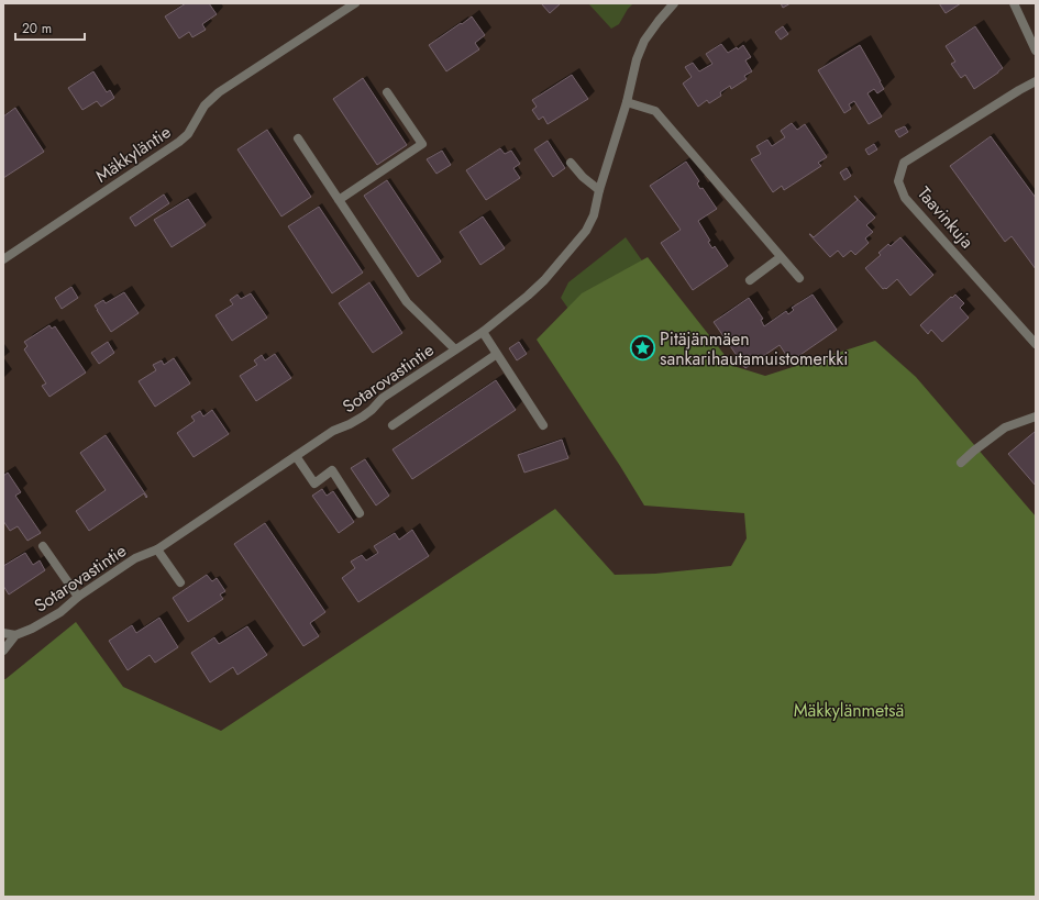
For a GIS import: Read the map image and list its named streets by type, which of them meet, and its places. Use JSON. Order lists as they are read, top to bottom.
{
  "streets": {
    "street": ["Mäkkyläntie", "Taavinkuja", "Sotarovastintie"]
  },
  "parks": ["Mäkkylänmetsä"],
  "places": {
    "place": ["Pitäjänmäen sankarihautamuistomerkki"]
  },
  "scale_bar": "20 m"
}
